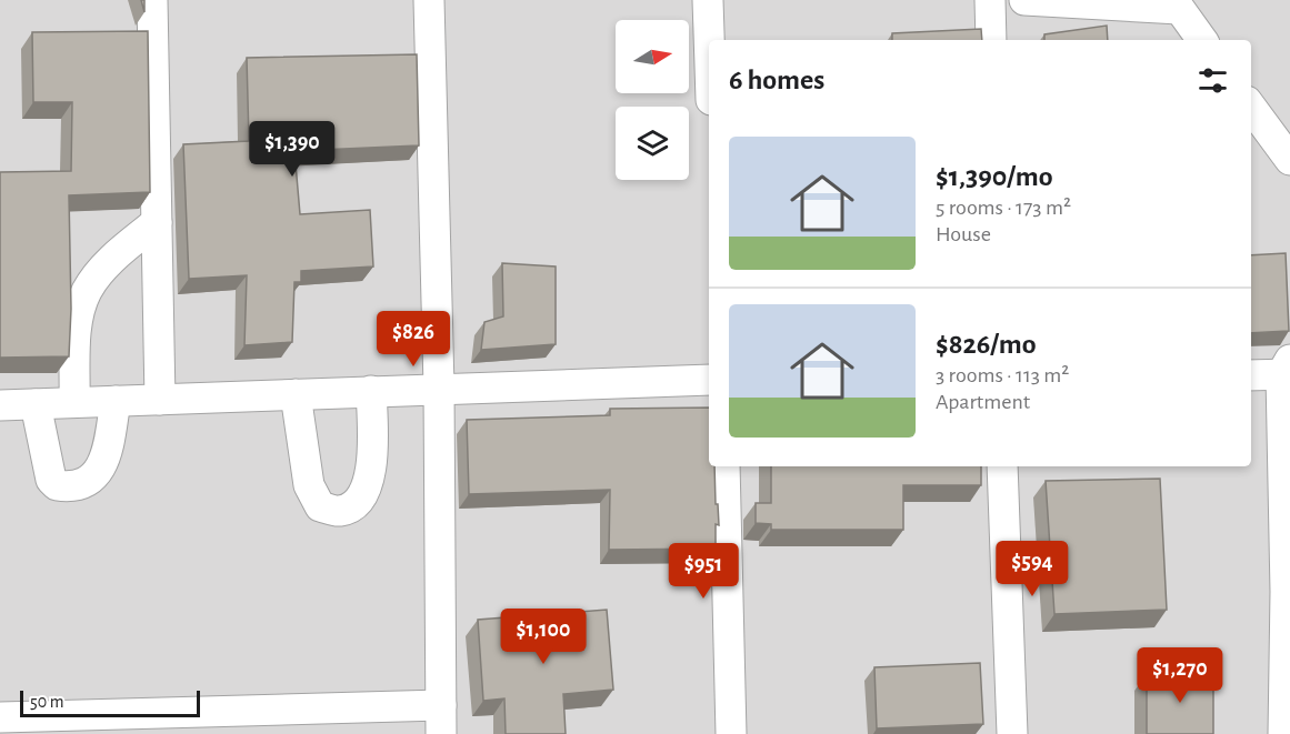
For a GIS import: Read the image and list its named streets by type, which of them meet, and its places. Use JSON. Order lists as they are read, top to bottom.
{
  "scale_bar": "50 m",
  "north": "right",
  "page": {
    "heading": "6 homes",
    "list": [
      {
        "name": "$1,390/mo",
        "note": "5 rooms · 173 m² · House"
      },
      {
        "name": "$826/mo",
        "note": "3 rooms · 113 m² · Apartment"
      }
    ],
    "price": [
      "$1,390",
      "$826",
      "$594",
      "$951",
      "$1,100",
      "$1,270"
    ],
    "scale": "50 m"
  }
}
